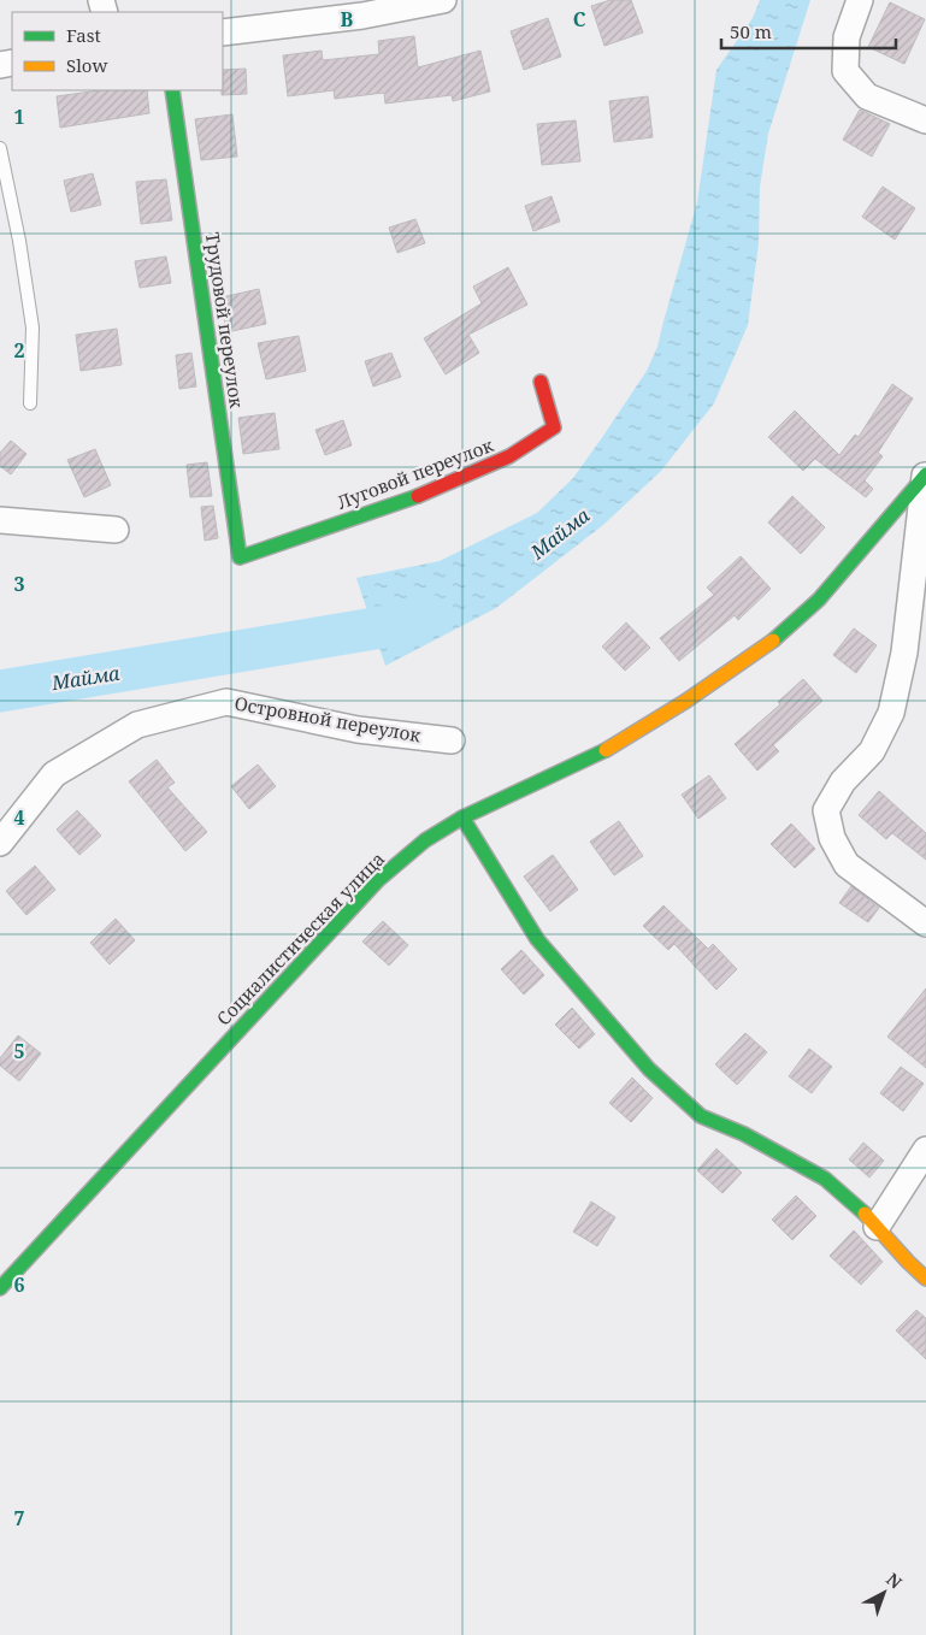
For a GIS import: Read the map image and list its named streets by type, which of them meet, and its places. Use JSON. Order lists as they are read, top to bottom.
{
  "streets": {
    "street": [
      "Трудовой переулок",
      "Луговой переулок",
      "Островной переулок",
      "Социалистическая улица"
    ]
  },
  "crossings": [
    ["Трудовой переулок", "Луговой переулок"]
  ],
  "water": ["Майма"],
  "legend": ["Fast", "Slow"],
  "scale_bar": "50 m",
  "north": "top right",
  "grid": {
    "columns": ["B", "C"],
    "rows": [
      "1",
      "2",
      "3",
      "4",
      "5",
      "6",
      "7"
    ]
  }
}
